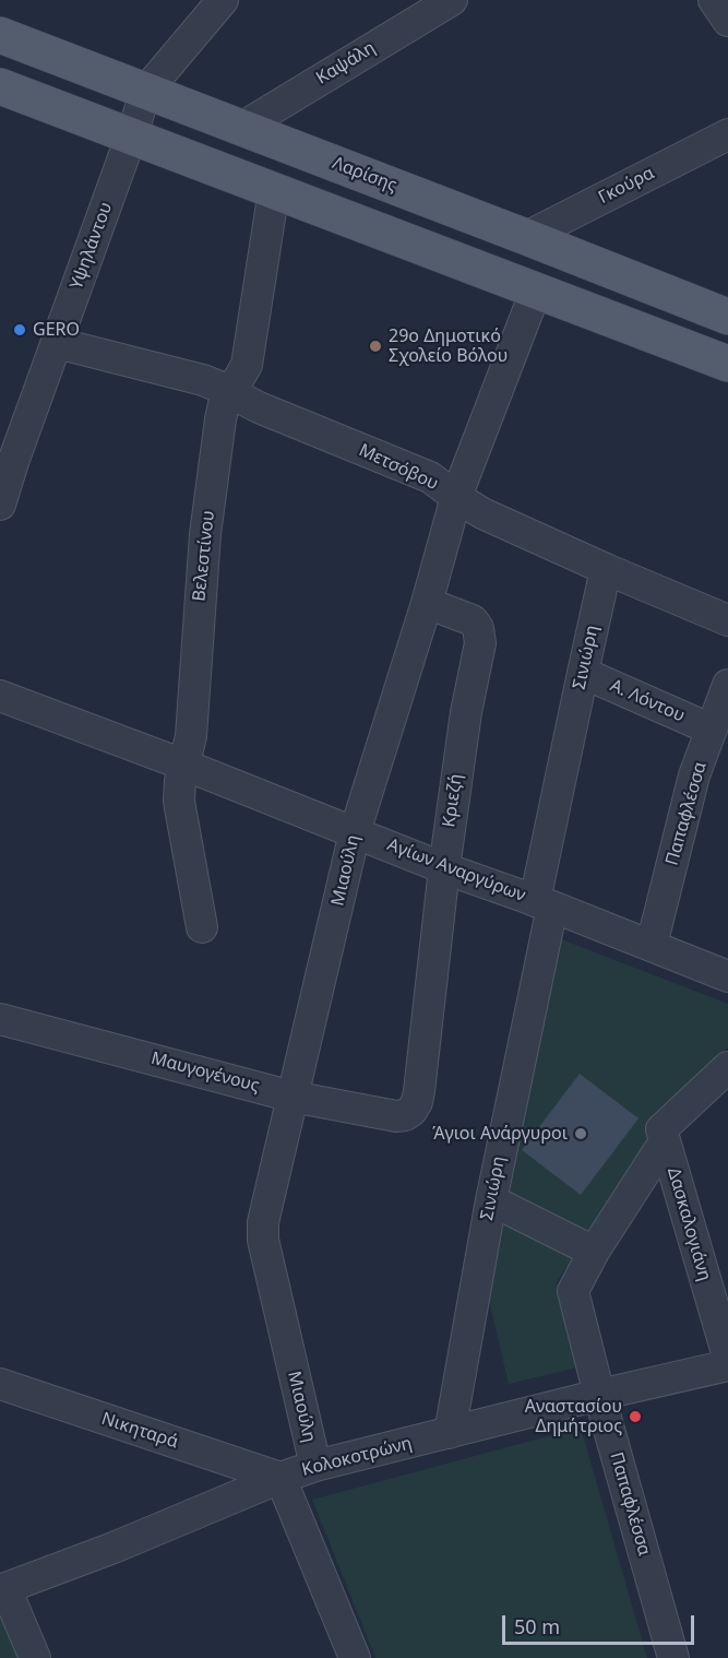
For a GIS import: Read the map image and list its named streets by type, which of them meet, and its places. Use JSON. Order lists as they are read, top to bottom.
{
  "streets": {
    "main road": ["Λαρίσης"],
    "street": [
      "Καψάλη",
      "Γκούρα",
      "Υψηλάντου",
      "Μετσόβου",
      "Βελεστίνου",
      "Σινιώρη",
      "Α. Λόντου",
      "Κριεζή",
      "Παπαφλέσσα",
      "Μιαούλη",
      "Αγίων Αναργύρων",
      "Μαυγογένους",
      "Δασκαλογιάνη",
      "Νικηταρά",
      "Κολοκοτρώνη"
    ]
  },
  "crossings": [
    ["Καψάλη", "Λαρίσης"],
    ["Λαρίσης", "Γκούρα"],
    ["Λαρίσης", "Υψηλάντου"],
    ["Υψηλάντου", "Μετσόβου"],
    ["Μετσόβου", "Βελεστίνου"],
    ["Μετσόβου", "Σινιώρη"],
    ["Μετσόβου", "Μιαούλη"],
    ["Βελεστίνου", "Αγίων Αναργύρων"],
    ["Σινιώρη", "Α. Λόντου"],
    ["Σινιώρη", "Αγίων Αναργύρων"],
    ["Σινιώρη", "Κολοκοτρώνη"],
    ["Α. Λόντου", "Παπαφλέσσα"],
    ["Κριεζή", "Μιαούλη"],
    ["Κριεζή", "Αγίων Αναργύρων"],
    ["Κριεζή", "Μαυγογένους"],
    ["Παπαφλέσσα", "Αγίων Αναργύρων"],
    ["Παπαφλέσσα", "Δασκαλογιάνη"],
    ["Παπαφλέσσα", "Κολοκοτρώνη"],
    ["Μιαούλη", "Αγίων Αναργύρων"],
    ["Μιαούλη", "Μαυγογένους"],
    ["Μιαούλη", "Κολοκοτρώνη"],
    ["Νικηταρά", "Κολοκοτρώνη"]
  ],
  "places": [
    "GERO",
    "29ο Δημοτικό Σχολείο Βόλου",
    "Άγιοι Ανάργυροι",
    "Αναστασίου Δημήτριος"
  ],
  "scale_bar": "50 m"
}
